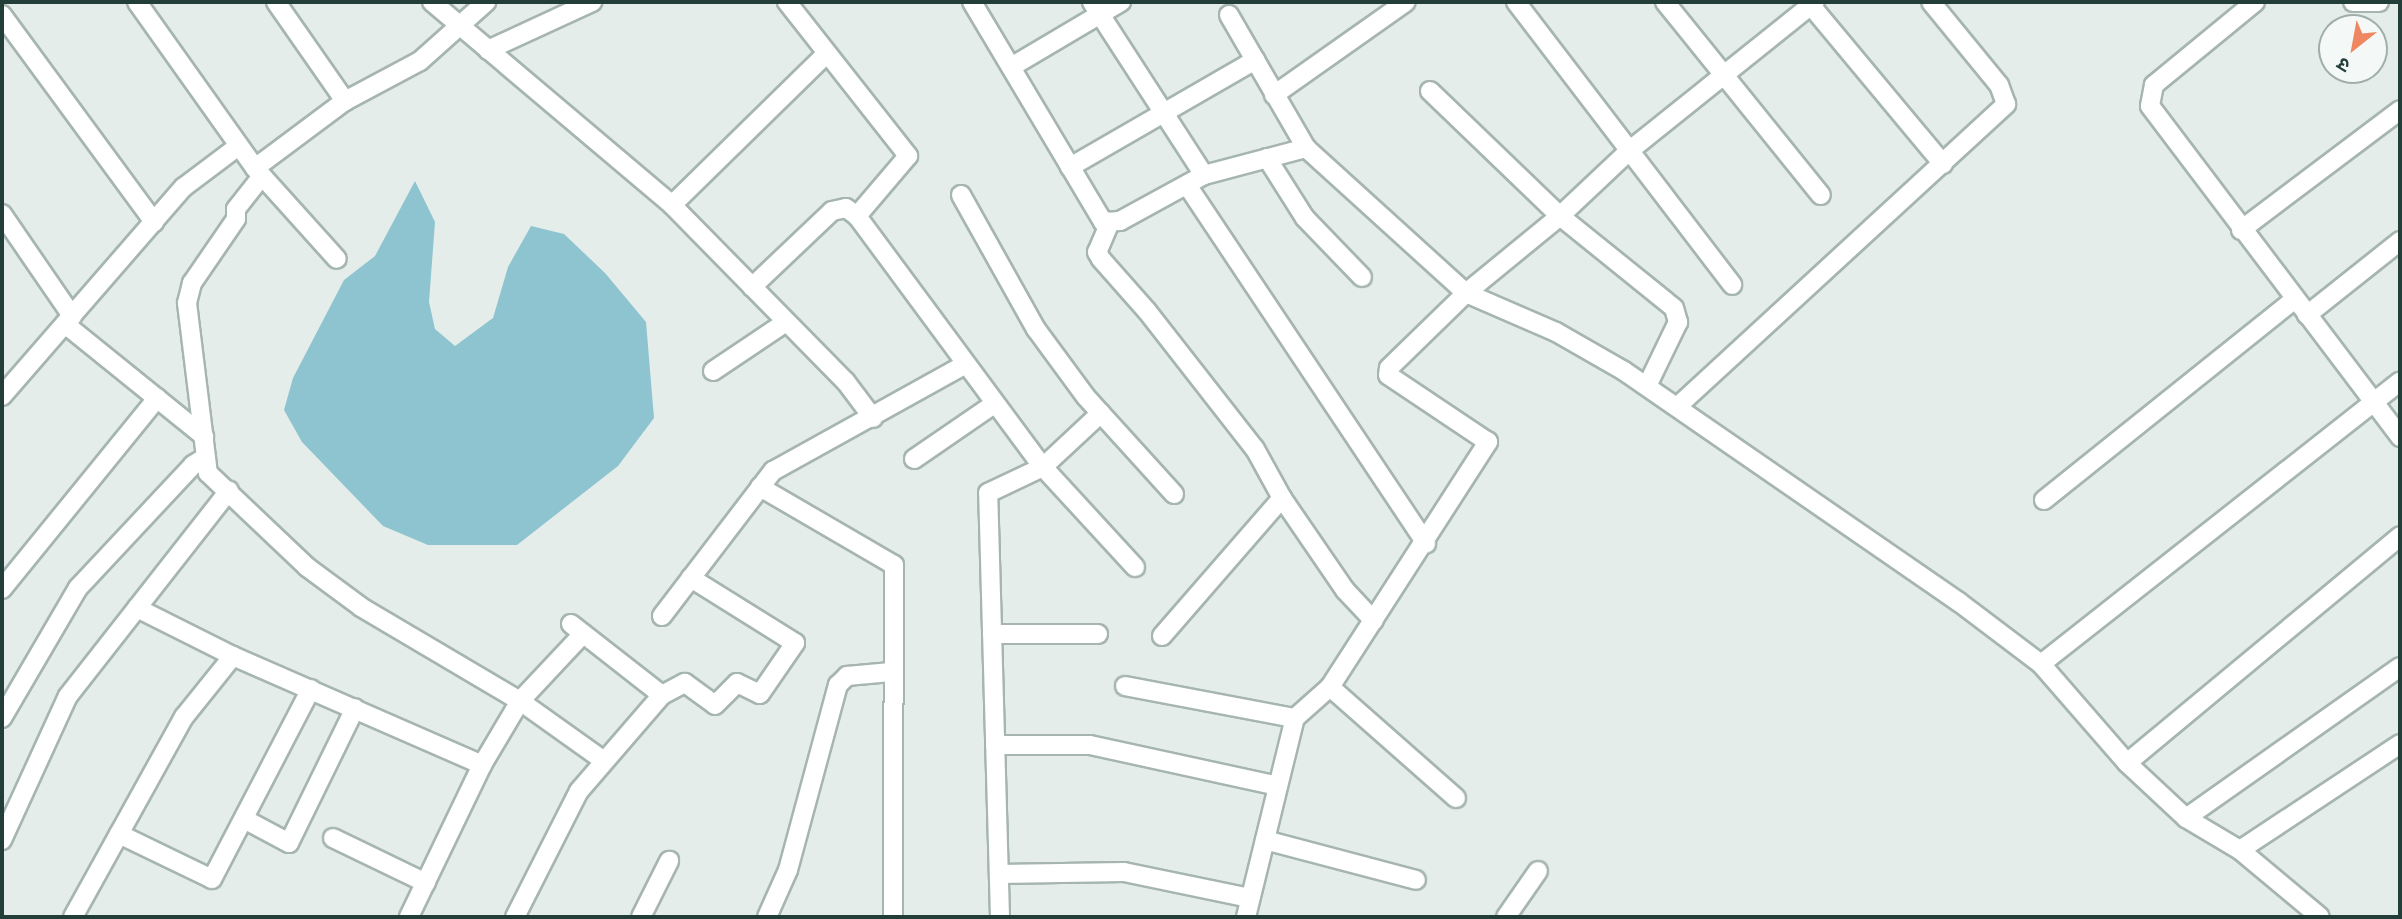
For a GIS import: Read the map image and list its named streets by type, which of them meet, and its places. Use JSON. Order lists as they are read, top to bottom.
{
  "north": "bottom left"
}
